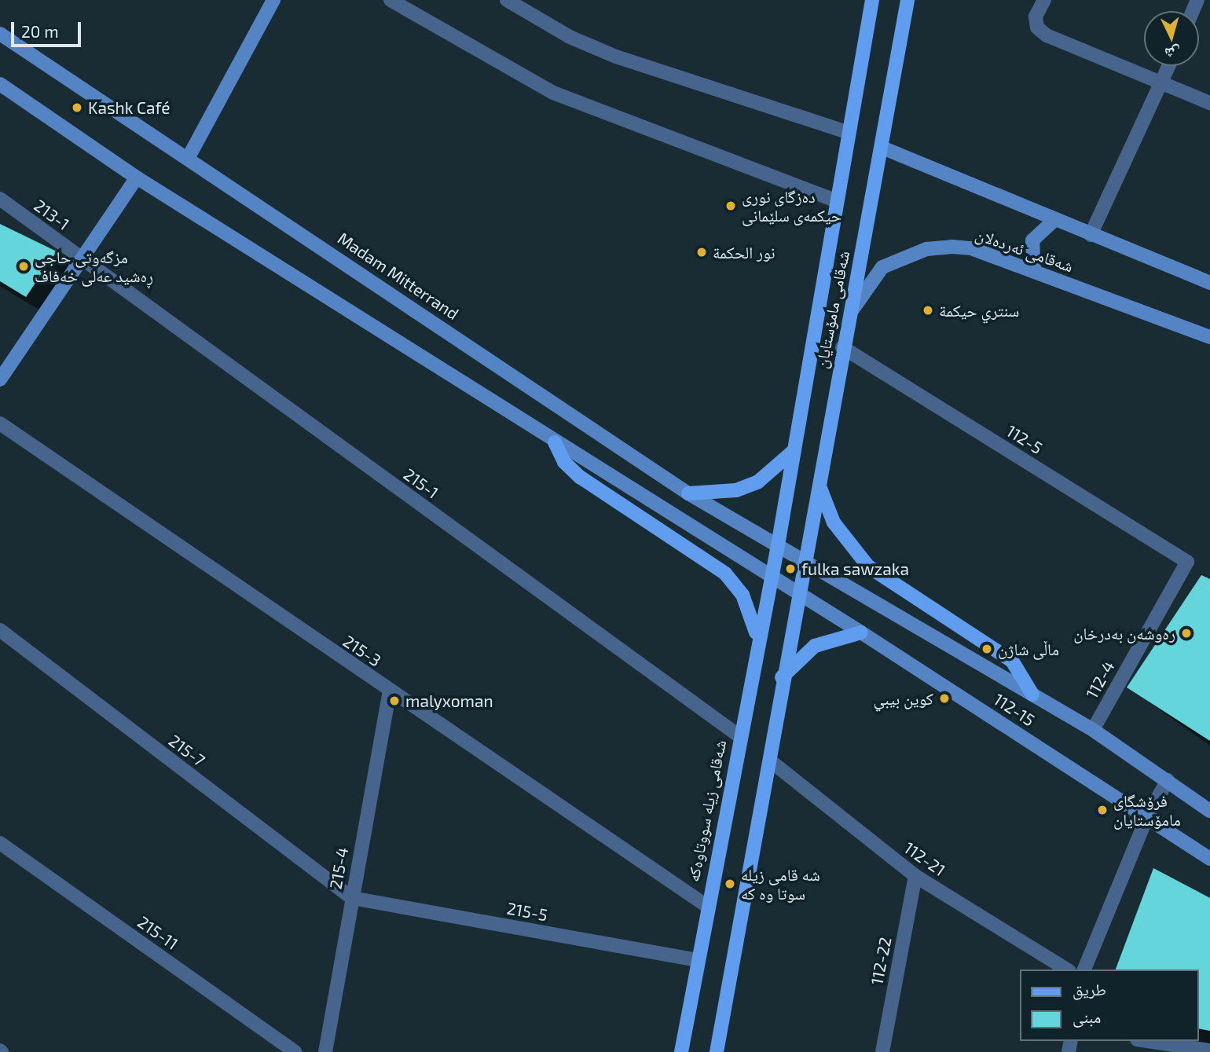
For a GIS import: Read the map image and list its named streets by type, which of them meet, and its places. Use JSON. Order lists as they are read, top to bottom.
{
  "streets": {
    "main road": [
      "شەقامی ئەردەلان",
      "Madam Mitterrand",
      "شەقامی مامۆستایان",
      "112-15",
      "شەقامی زیلە سووتاوەکە"
    ],
    "street": [
      "213-1",
      "112-5",
      "215-1",
      "215-3",
      "112-4",
      "215-7",
      "112-21",
      "215-4",
      "215-5",
      "215-11",
      "112-22"
    ]
  },
  "crossings": [
    ["213-1", "215-1"],
    ["شەقامی ئەردەلان", "شەقامی مامۆستایان"],
    ["Madam Mitterrand", "شەقامی مامۆستایان"],
    ["Madam Mitterrand", "112-4"],
    ["شەقامی مامۆستایان", "112-5"],
    ["شەقامی مامۆستایان", "112-15"],
    ["شەقامی مامۆستایان", "شەقامی زیلە سووتاوەکە"],
    ["112-5", "112-4"],
    ["215-1", "شەقامی زیلە سووتاوەکە"],
    ["215-3", "شەقامی زیلە سووتاوەکە"],
    ["215-3", "215-4"],
    ["112-15", "شەقامی زیلە سووتاوەکە"],
    ["215-7", "215-4"],
    ["215-7", "215-5"],
    ["شەقامی زیلە سووتاوەکە", "215-5"],
    ["112-21", "112-22"],
    ["215-4", "215-5"]
  ],
  "places": [
    "Kashk Café",
    "دەزگای نوری حیکمەی سلێمانی",
    "نور الحكمة",
    "مزگەوتی حاجی ڕەشید عەلی خەفاف",
    "سنتري حيكمة",
    "fulka sawzaka",
    "رەوشەن بەدرخان",
    "ماڵی شاژن",
    "كوين بيبي",
    "malyxoman",
    "فرۆشگای مامۆستایان",
    "شه قامى زيله سوتا وه كه"
  ],
  "legend": ["طريق", "مبنى"],
  "scale_bar": "20 m",
  "north": "bottom"
}
